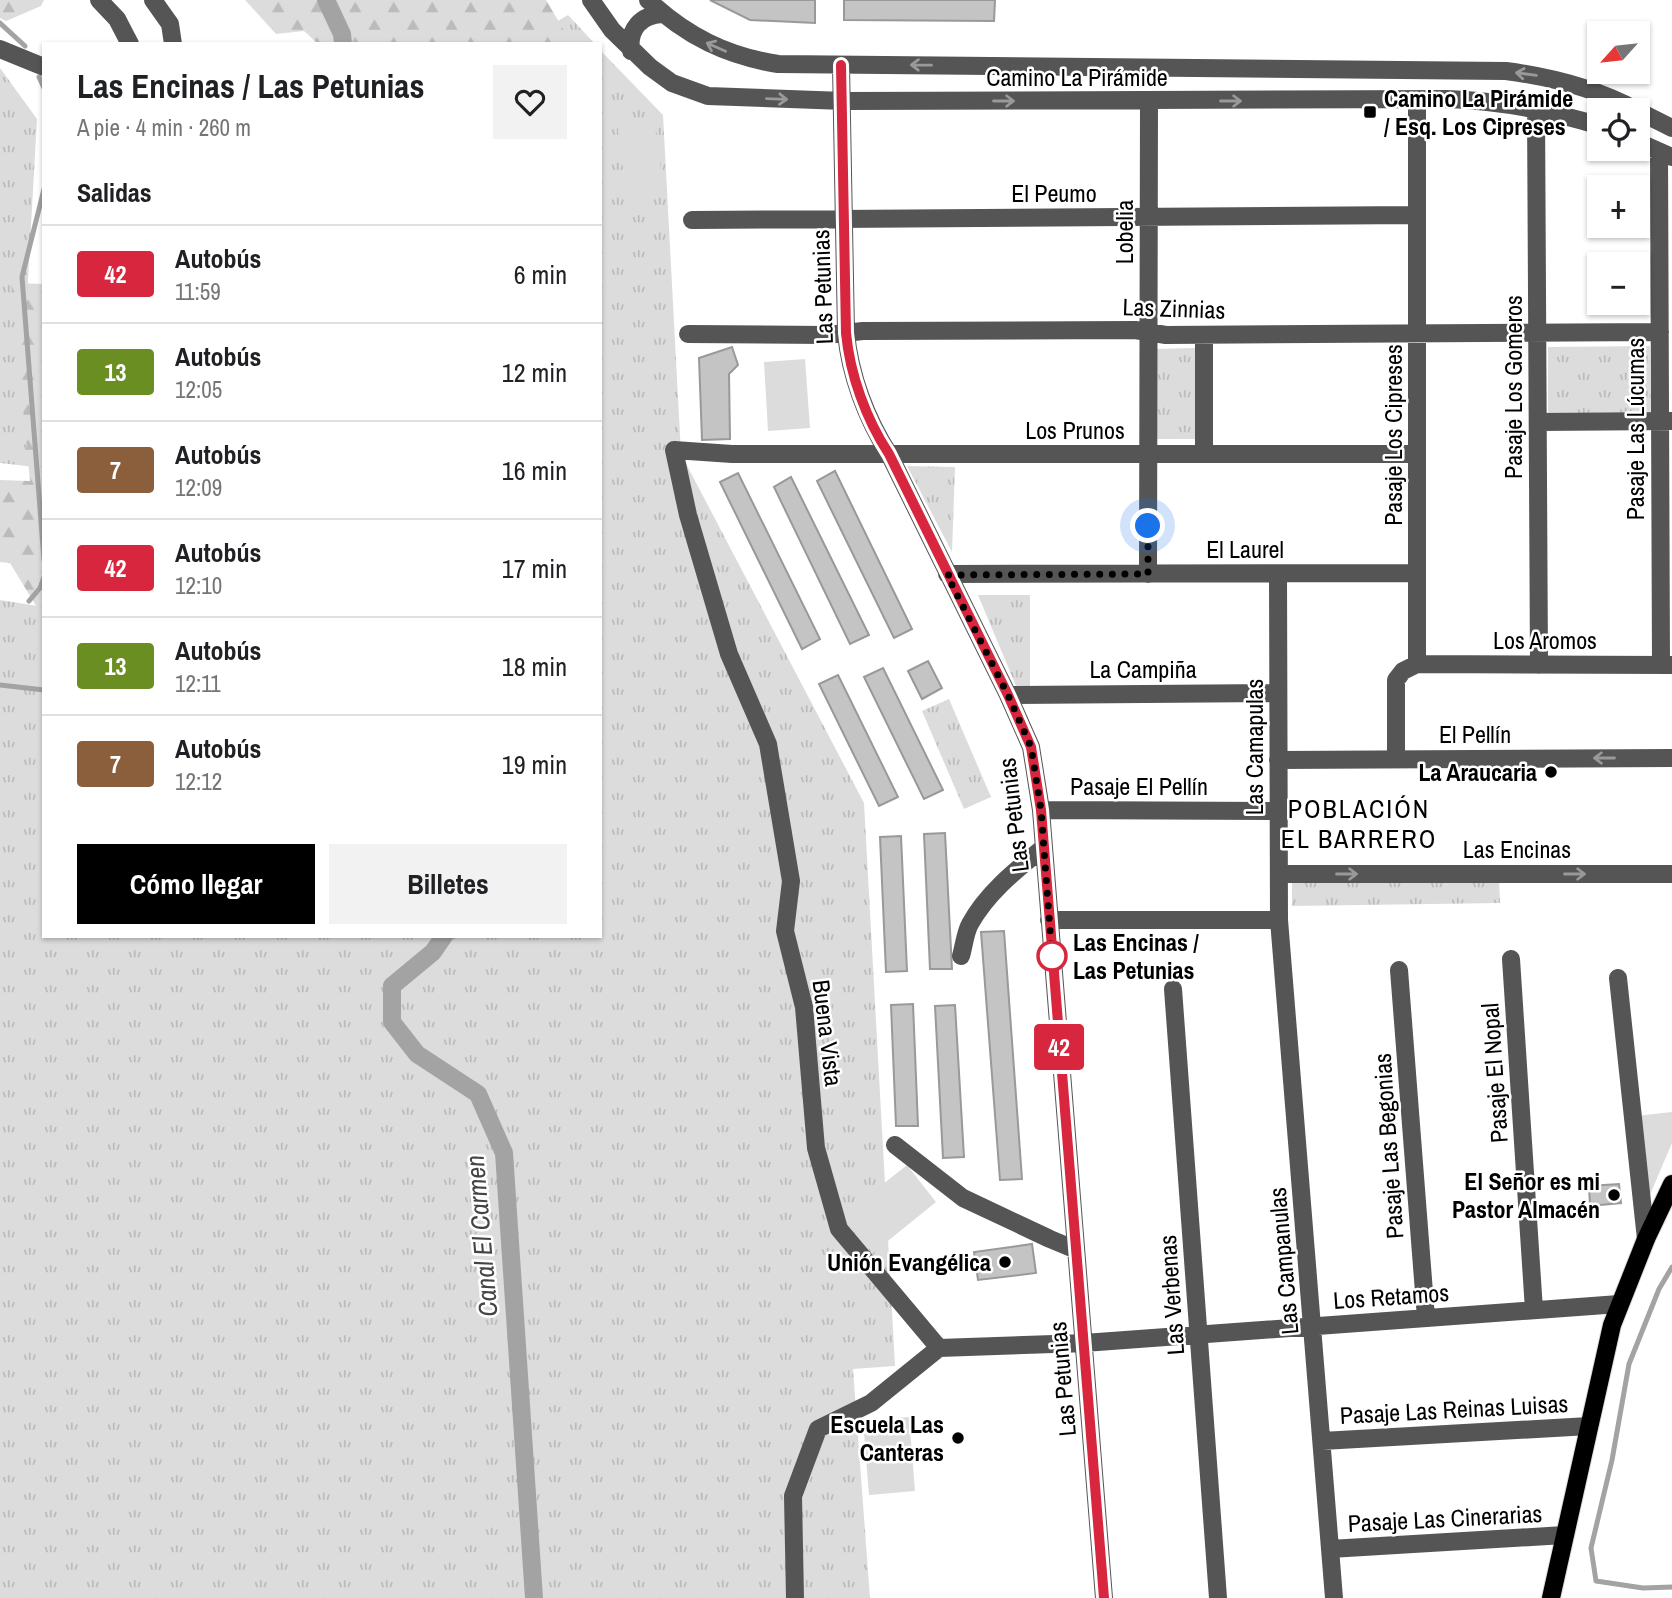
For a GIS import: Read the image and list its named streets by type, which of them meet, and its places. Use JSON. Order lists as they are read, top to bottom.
{
  "streets": {
    "street": [
      "Camino La Pirámide",
      "El Peumo",
      "Lobelia",
      "Las Petunias",
      "Las Zinnias",
      "Pasaje Los Gomeros",
      "Pasaje Las Lúcumas",
      "Los Prunos",
      "Pasaje Los Cipreses",
      "El Laurel",
      "Los Aromos",
      "La Campiña",
      "El Pellín",
      "Las Camapulas",
      "Pasaje El Pellín",
      "Las Encinas",
      "Buena Vista",
      "Pasaje El Nopal",
      "Pasaje Las Begonias",
      "Las Campanulas",
      "Las Verbenas",
      "Los Retamos",
      "Pasaje Las Reinas Luisas",
      "Pasaje Las Cinerarias"
    ]
  },
  "crossings": [
    ["Camino La Pirámide", "Lobelia"],
    ["Camino La Pirámide", "Las Petunias"],
    ["Camino La Pirámide", "Pasaje Los Gomeros"],
    ["Camino La Pirámide", "Pasaje Los Cipreses"],
    ["El Peumo", "Lobelia"],
    ["El Peumo", "Las Petunias"],
    ["El Peumo", "Pasaje Los Cipreses"],
    ["Lobelia", "Las Zinnias"],
    ["Lobelia", "Los Prunos"],
    ["Lobelia", "El Laurel"],
    ["Las Petunias", "Las Zinnias"],
    ["Las Petunias", "Los Prunos"],
    ["Las Petunias", "El Laurel"],
    ["Las Petunias", "La Campiña"],
    ["Las Petunias", "Pasaje El Pellín"],
    ["Las Petunias", "Los Retamos"],
    ["Las Zinnias", "Pasaje Los Gomeros"],
    ["Las Zinnias", "Pasaje Las Lúcumas"],
    ["Las Zinnias", "Pasaje Los Cipreses"],
    ["Pasaje Los Gomeros", "Los Aromos"],
    ["Pasaje Las Lúcumas", "Los Aromos"],
    ["Los Prunos", "Pasaje Los Cipreses"],
    ["Los Prunos", "Buena Vista"],
    ["Pasaje Los Cipreses", "El Laurel"],
    ["Pasaje Los Cipreses", "Los Aromos"],
    ["El Laurel", "Las Camapulas"],
    ["La Campiña", "Las Camapulas"],
    ["El Pellín", "Las Camapulas"],
    ["Las Camapulas", "Pasaje El Pellín"],
    ["Las Camapulas", "Las Encinas"],
    ["Las Camapulas", "Las Campanulas"],
    ["Pasaje El Nopal", "Los Retamos"],
    ["Pasaje Las Begonias", "Los Retamos"],
    ["Las Campanulas", "Los Retamos"],
    ["Las Campanulas", "Pasaje Las Reinas Luisas"],
    ["Las Campanulas", "Pasaje Las Cinerarias"],
    ["Las Verbenas", "Los Retamos"]
  ],
  "one_way": ["El Pellín", "Las Encinas"],
  "districts": ["POBLACIÓN EL BARRERO"],
  "water": ["Canal El Carmen"],
  "places": {
    "transit": ["Camino La Pirámide / Esq. Los Cipreses"],
    "other": [
      "La Araucaria",
      "Las Encinas / Las Petunias",
      "El Señor es mi Pastor Almacén",
      "Unión Evangélica",
      "Escuela Las Canteras"
    ]
  },
  "lines": ["bus line 42"],
  "north": "bottom left",
  "page": {
    "on_map": "42",
    "map_buttons": ["+", "−"],
    "heading": [
      ["Las Encinas / Las Petunias", "A pie · 4 min · 260 m"],
      "Salidas"
    ],
    "list": [
      {
        "mark": "42",
        "name": "Autobús",
        "note": "11:59",
        "value": "6 min"
      },
      {
        "mark": "13",
        "name": "Autobús",
        "note": "12:05",
        "value": "12 min"
      },
      {
        "mark": "7",
        "name": "Autobús",
        "note": "12:09",
        "value": "16 min"
      },
      {
        "mark": "42",
        "name": "Autobús",
        "note": "12:10",
        "value": "17 min"
      },
      {
        "mark": "13",
        "name": "Autobús",
        "note": "12:11",
        "value": "18 min"
      },
      {
        "mark": "7",
        "name": "Autobús",
        "note": "12:12",
        "value": "19 min"
      }
    ],
    "buttons": ["Cómo llegar", "Billetes"]
  }
}
